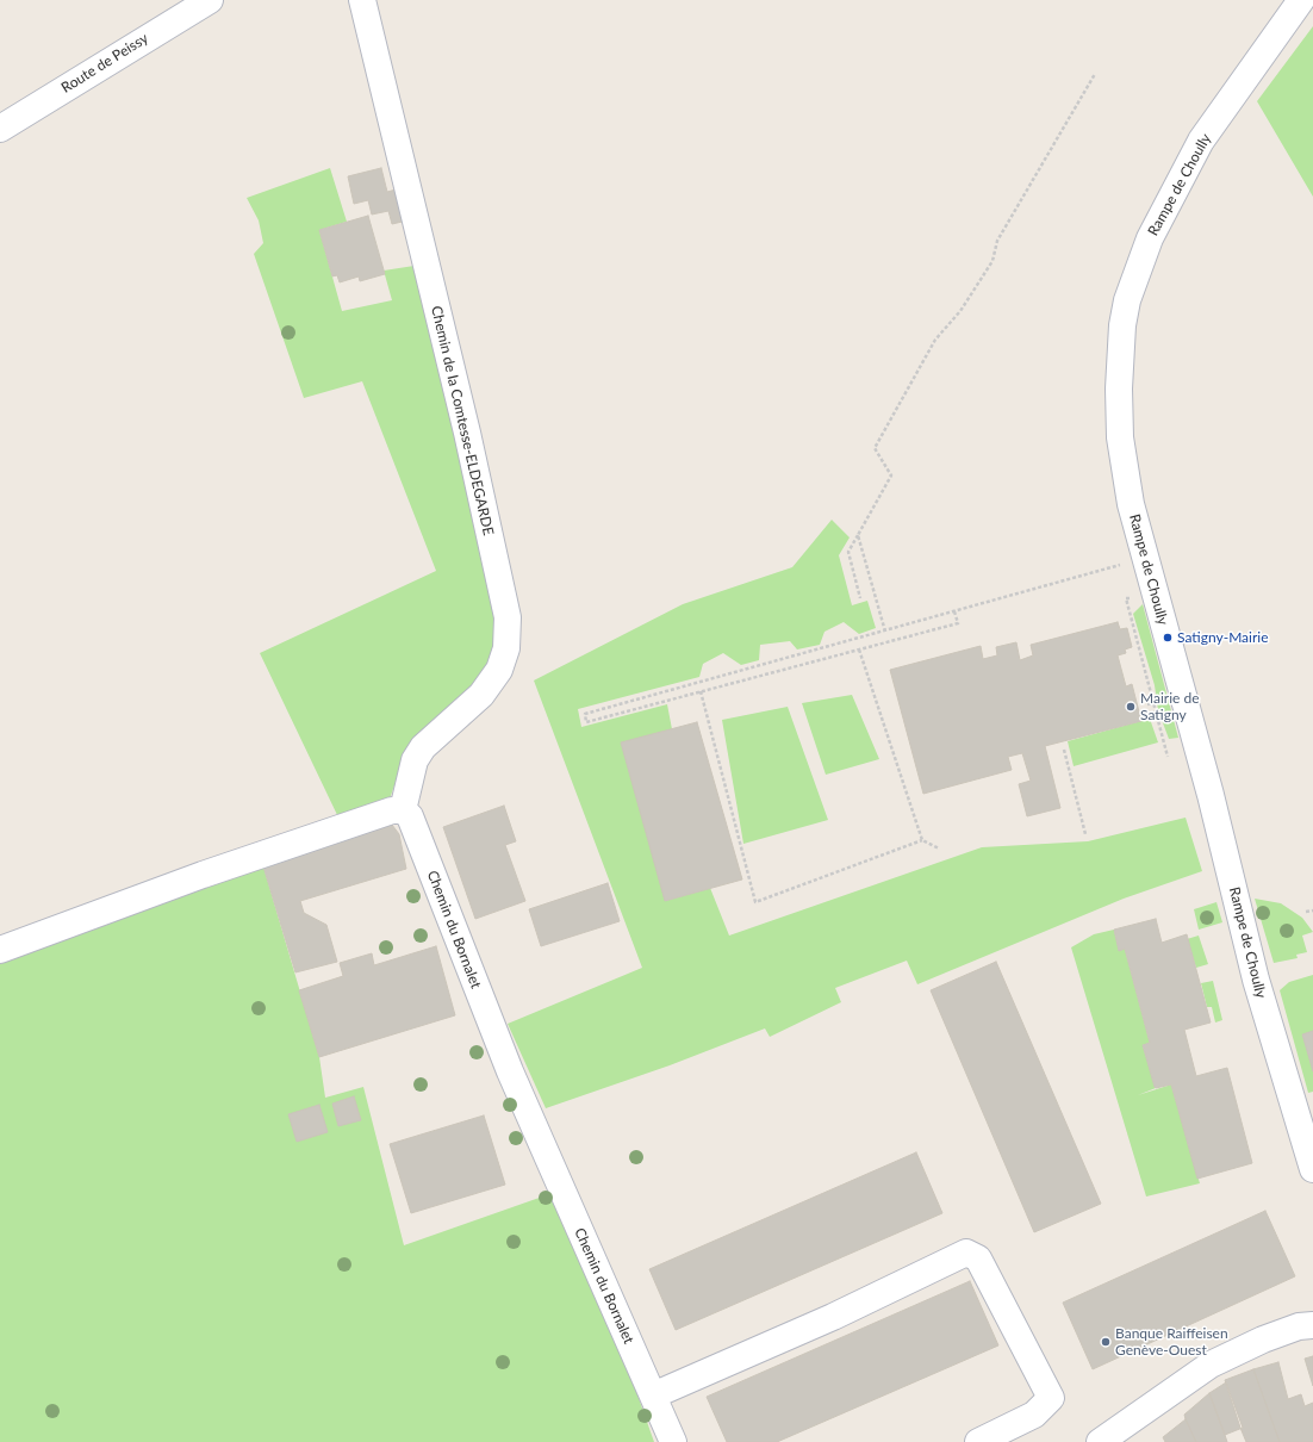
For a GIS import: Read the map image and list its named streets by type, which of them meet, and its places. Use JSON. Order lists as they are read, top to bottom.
{
  "streets": {
    "street": [
      "Route de Peissy",
      "Rampe de Choully",
      "Chemin de la Comtesse-ELDEGARDE",
      "Chemin du Bornalet"
    ]
  },
  "crossings": [
    ["Chemin de la Comtesse-ELDEGARDE", "Chemin du Bornalet"]
  ],
  "places": ["Satigny-Mairie", "Mairie de Satigny", "Banque Raiffeisen Genève-Ouest"]
}
